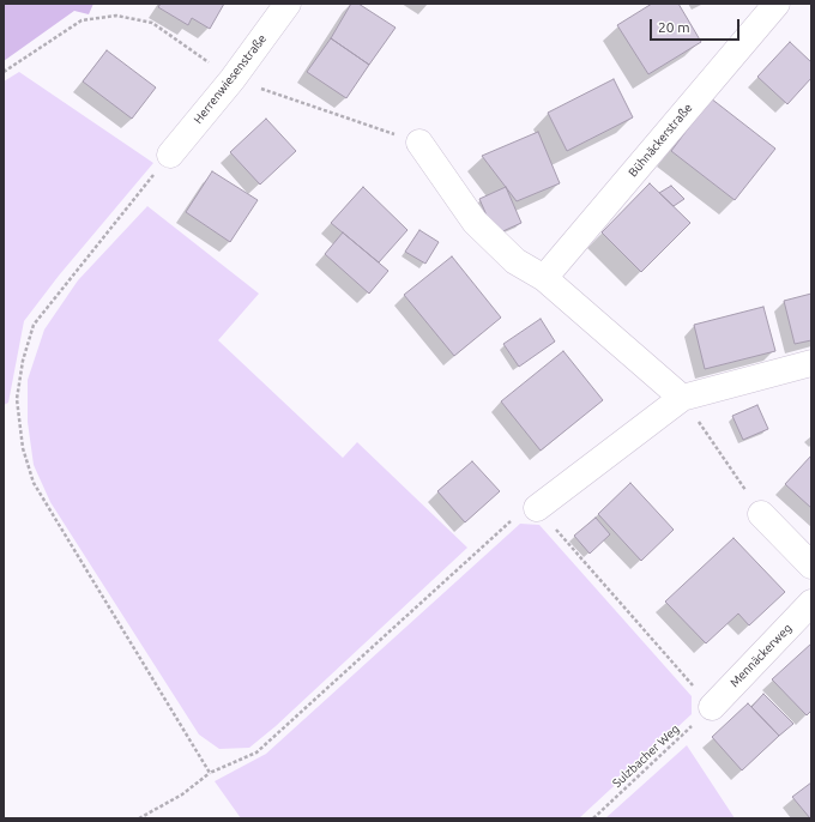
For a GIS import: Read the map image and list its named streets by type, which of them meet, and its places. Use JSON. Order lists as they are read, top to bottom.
{
  "streets": {
    "street": ["Herrenwiesenstraße", "Bühnäckerstraße", "Mennäckerweg"],
    "path": ["Sulzbacher Weg"]
  },
  "crossings": [
    ["Mennäckerweg", "Sulzbacher Weg"]
  ],
  "scale_bar": "20 m"
}
